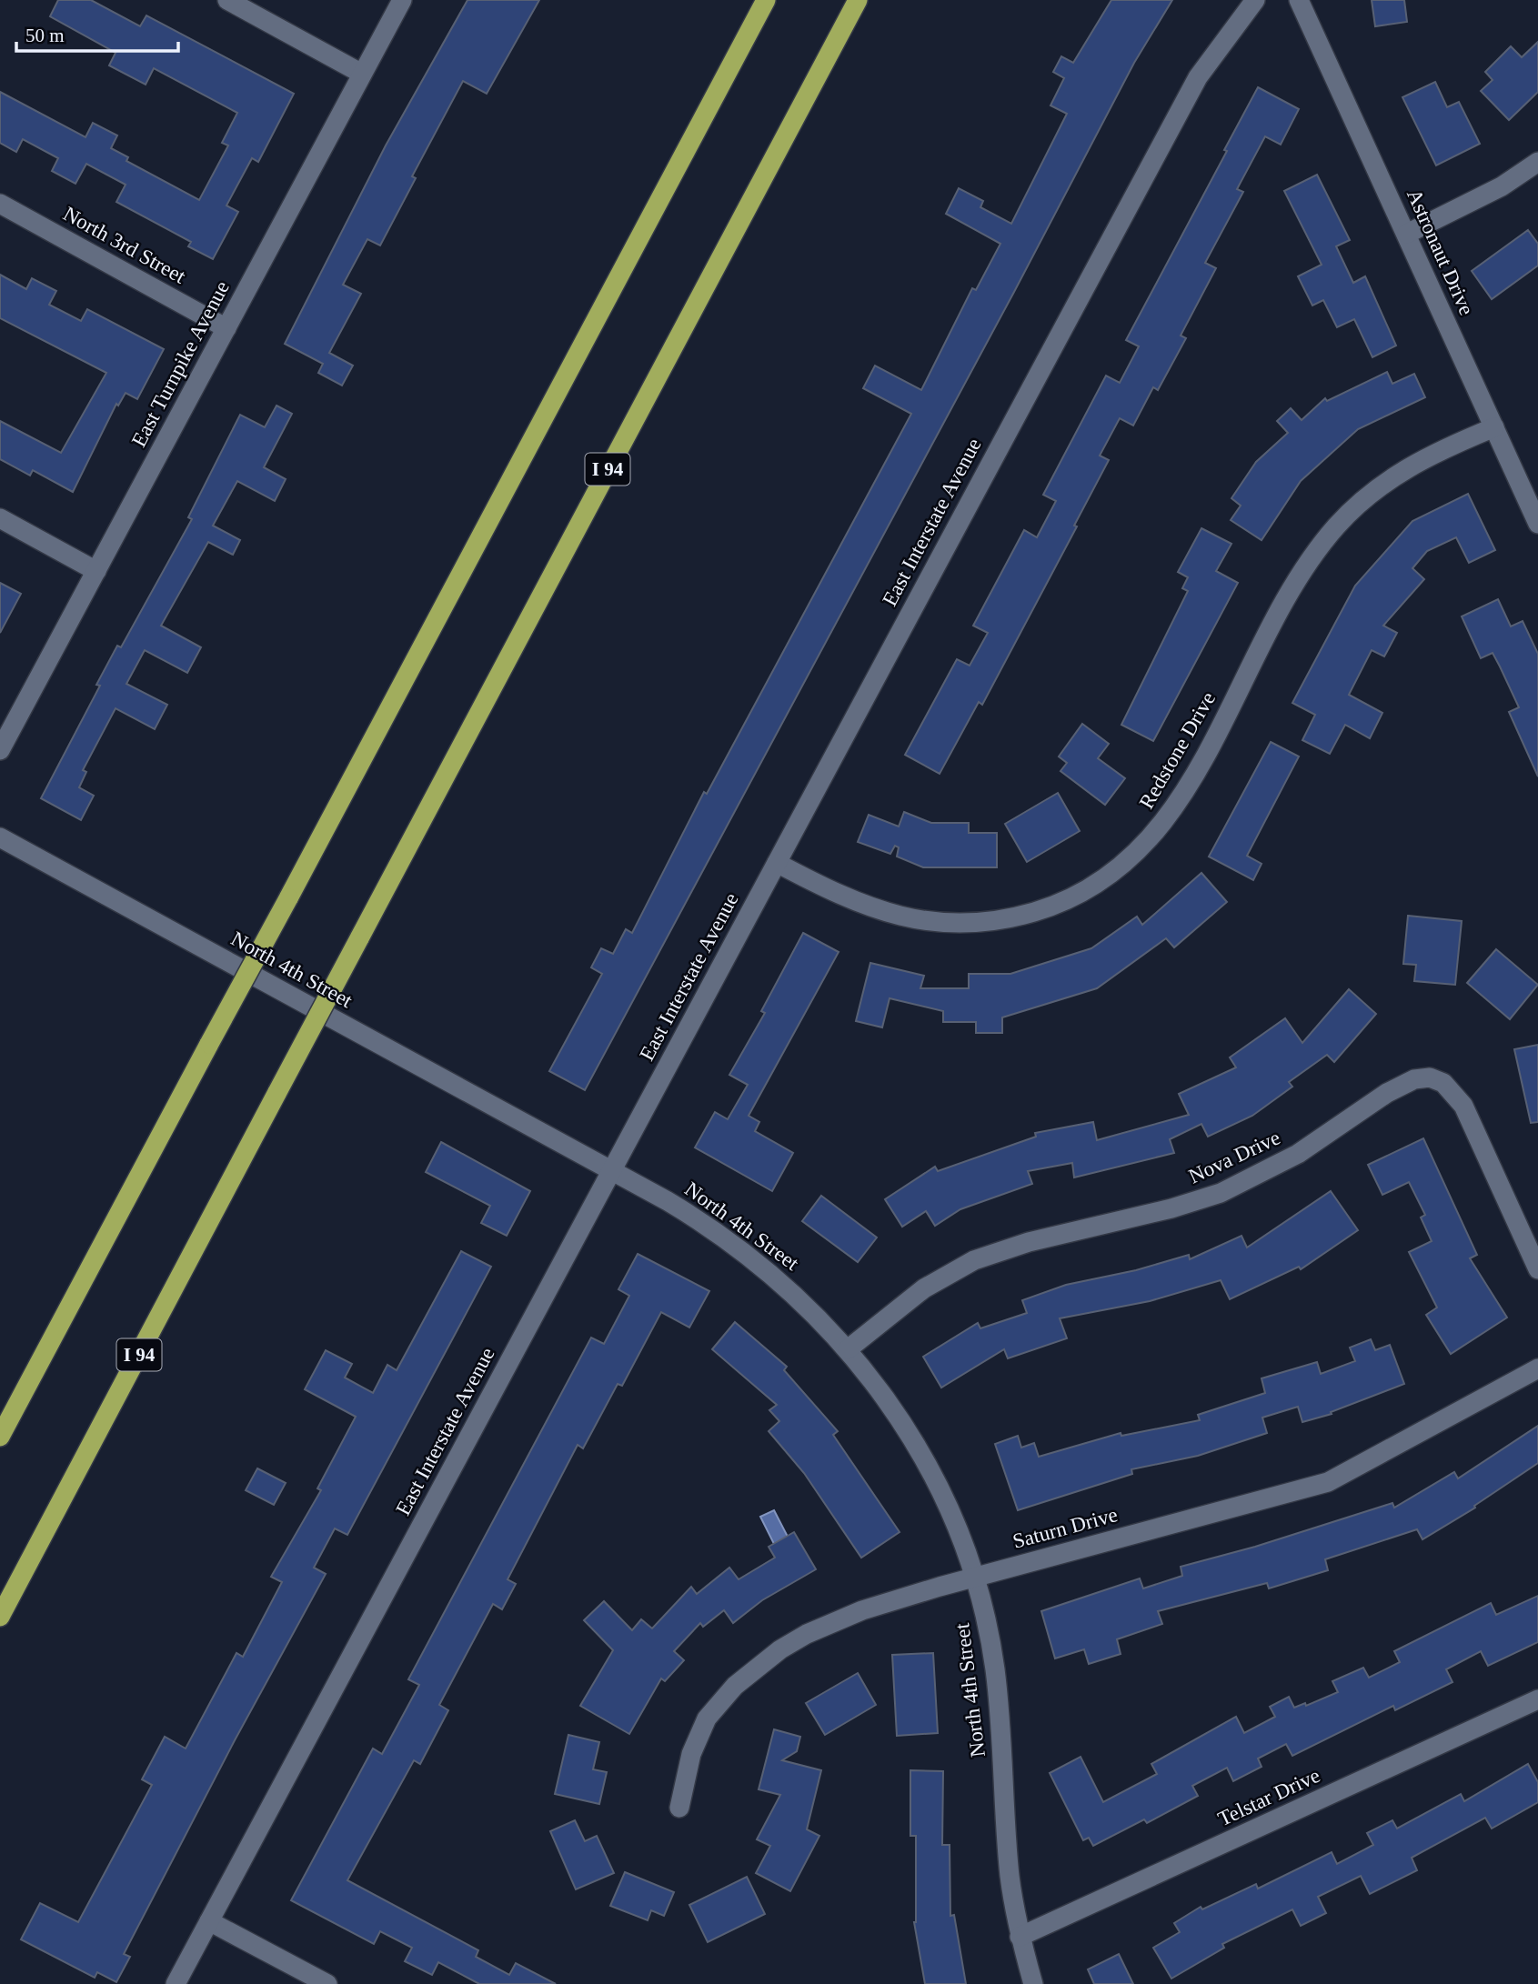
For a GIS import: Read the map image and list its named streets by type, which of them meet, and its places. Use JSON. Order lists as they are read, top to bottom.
{
  "streets": {
    "highway": ["I 94"],
    "street": [
      "North 3rd Street",
      "Astronaut Drive",
      "East Turnpike Avenue",
      "East Interstate Avenue",
      "Redstone Drive",
      "North 4th Street",
      "Nova Drive",
      "Saturn Drive",
      "Telstar Drive"
    ]
  },
  "crossings": [
    ["North 3rd Street", "East Turnpike Avenue"],
    ["Astronaut Drive", "Redstone Drive"],
    ["East Interstate Avenue", "Redstone Drive"],
    ["East Interstate Avenue", "North 4th Street"],
    ["North 4th Street", "Nova Drive"],
    ["North 4th Street", "Saturn Drive"],
    ["North 4th Street", "Telstar Drive"]
  ],
  "scale_bar": "50 m"
}
